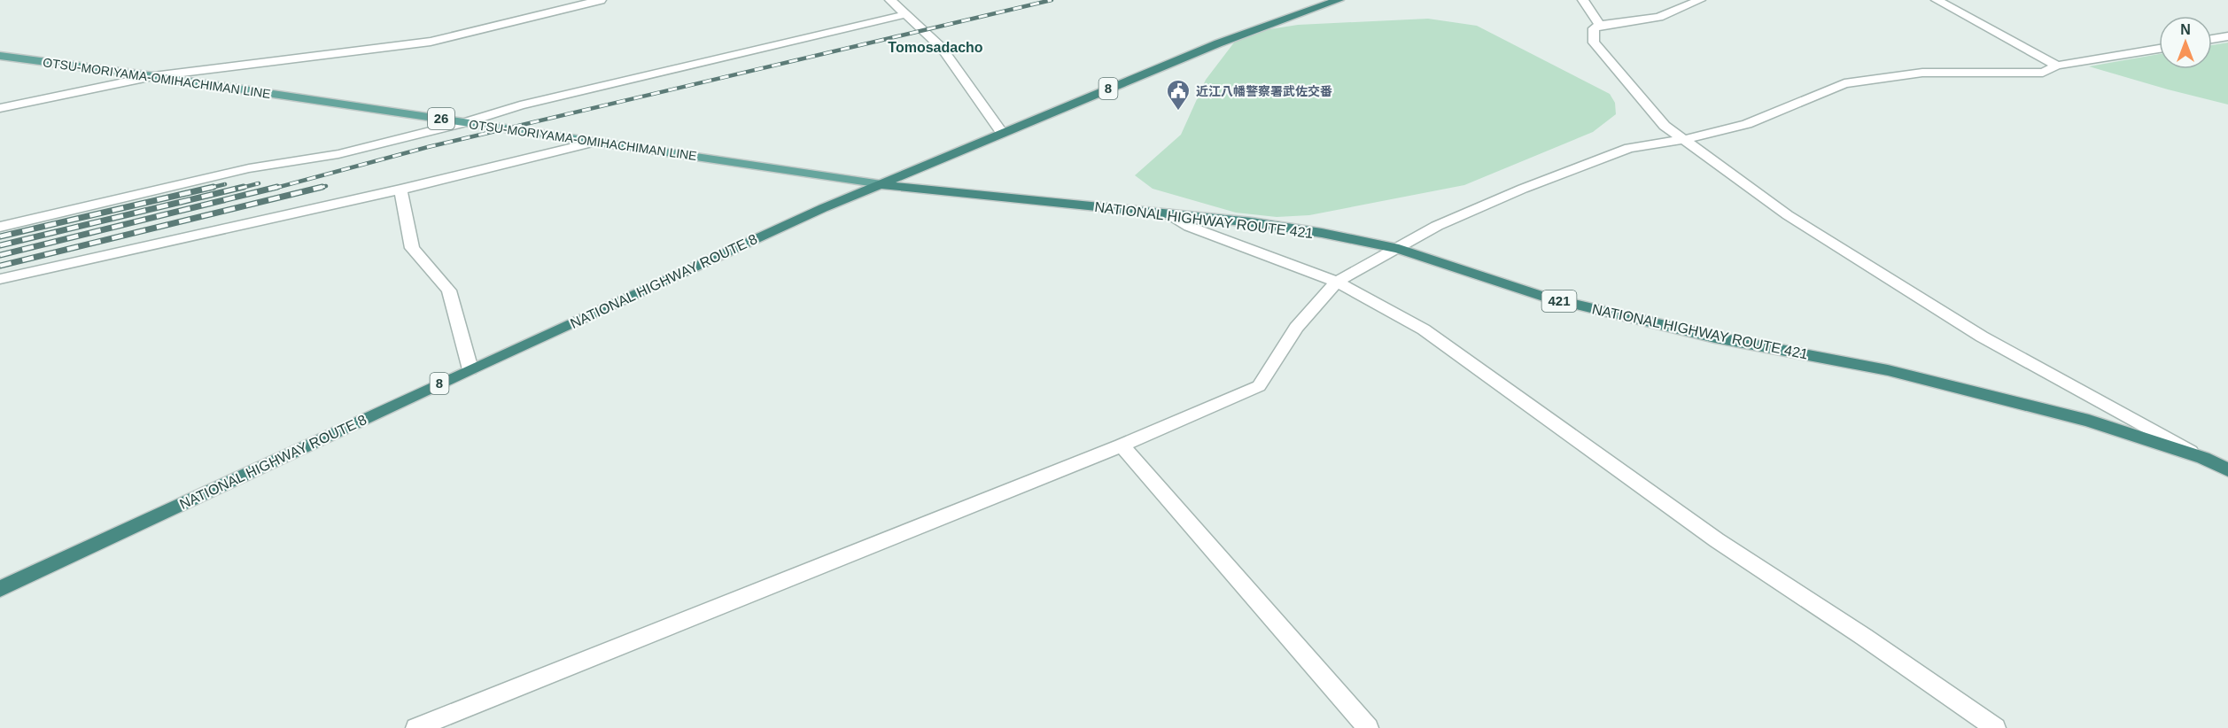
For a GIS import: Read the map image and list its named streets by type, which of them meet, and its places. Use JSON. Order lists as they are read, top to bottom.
{
  "streets": {
    "highway": [
      "8",
      "NATIONAL HIGHWAY ROUTE 421",
      "NATIONAL HIGHWAY ROUTE 8",
      "421"
    ],
    "main road": ["OTSU-MORIYAMA-OMIHACHIMAN LINE", "26"]
  },
  "crossings": [
    ["OTSU-MORIYAMA-OMIHACHIMAN LINE", "NATIONAL HIGHWAY ROUTE 421"],
    ["OTSU-MORIYAMA-OMIHACHIMAN LINE", "NATIONAL HIGHWAY ROUTE 8"],
    ["NATIONAL HIGHWAY ROUTE 421", "NATIONAL HIGHWAY ROUTE 8"]
  ],
  "districts": ["Tomosadacho"],
  "places": {
    "public building": ["近江八幡警察署武佐交番"]
  },
  "north": "top"
}
